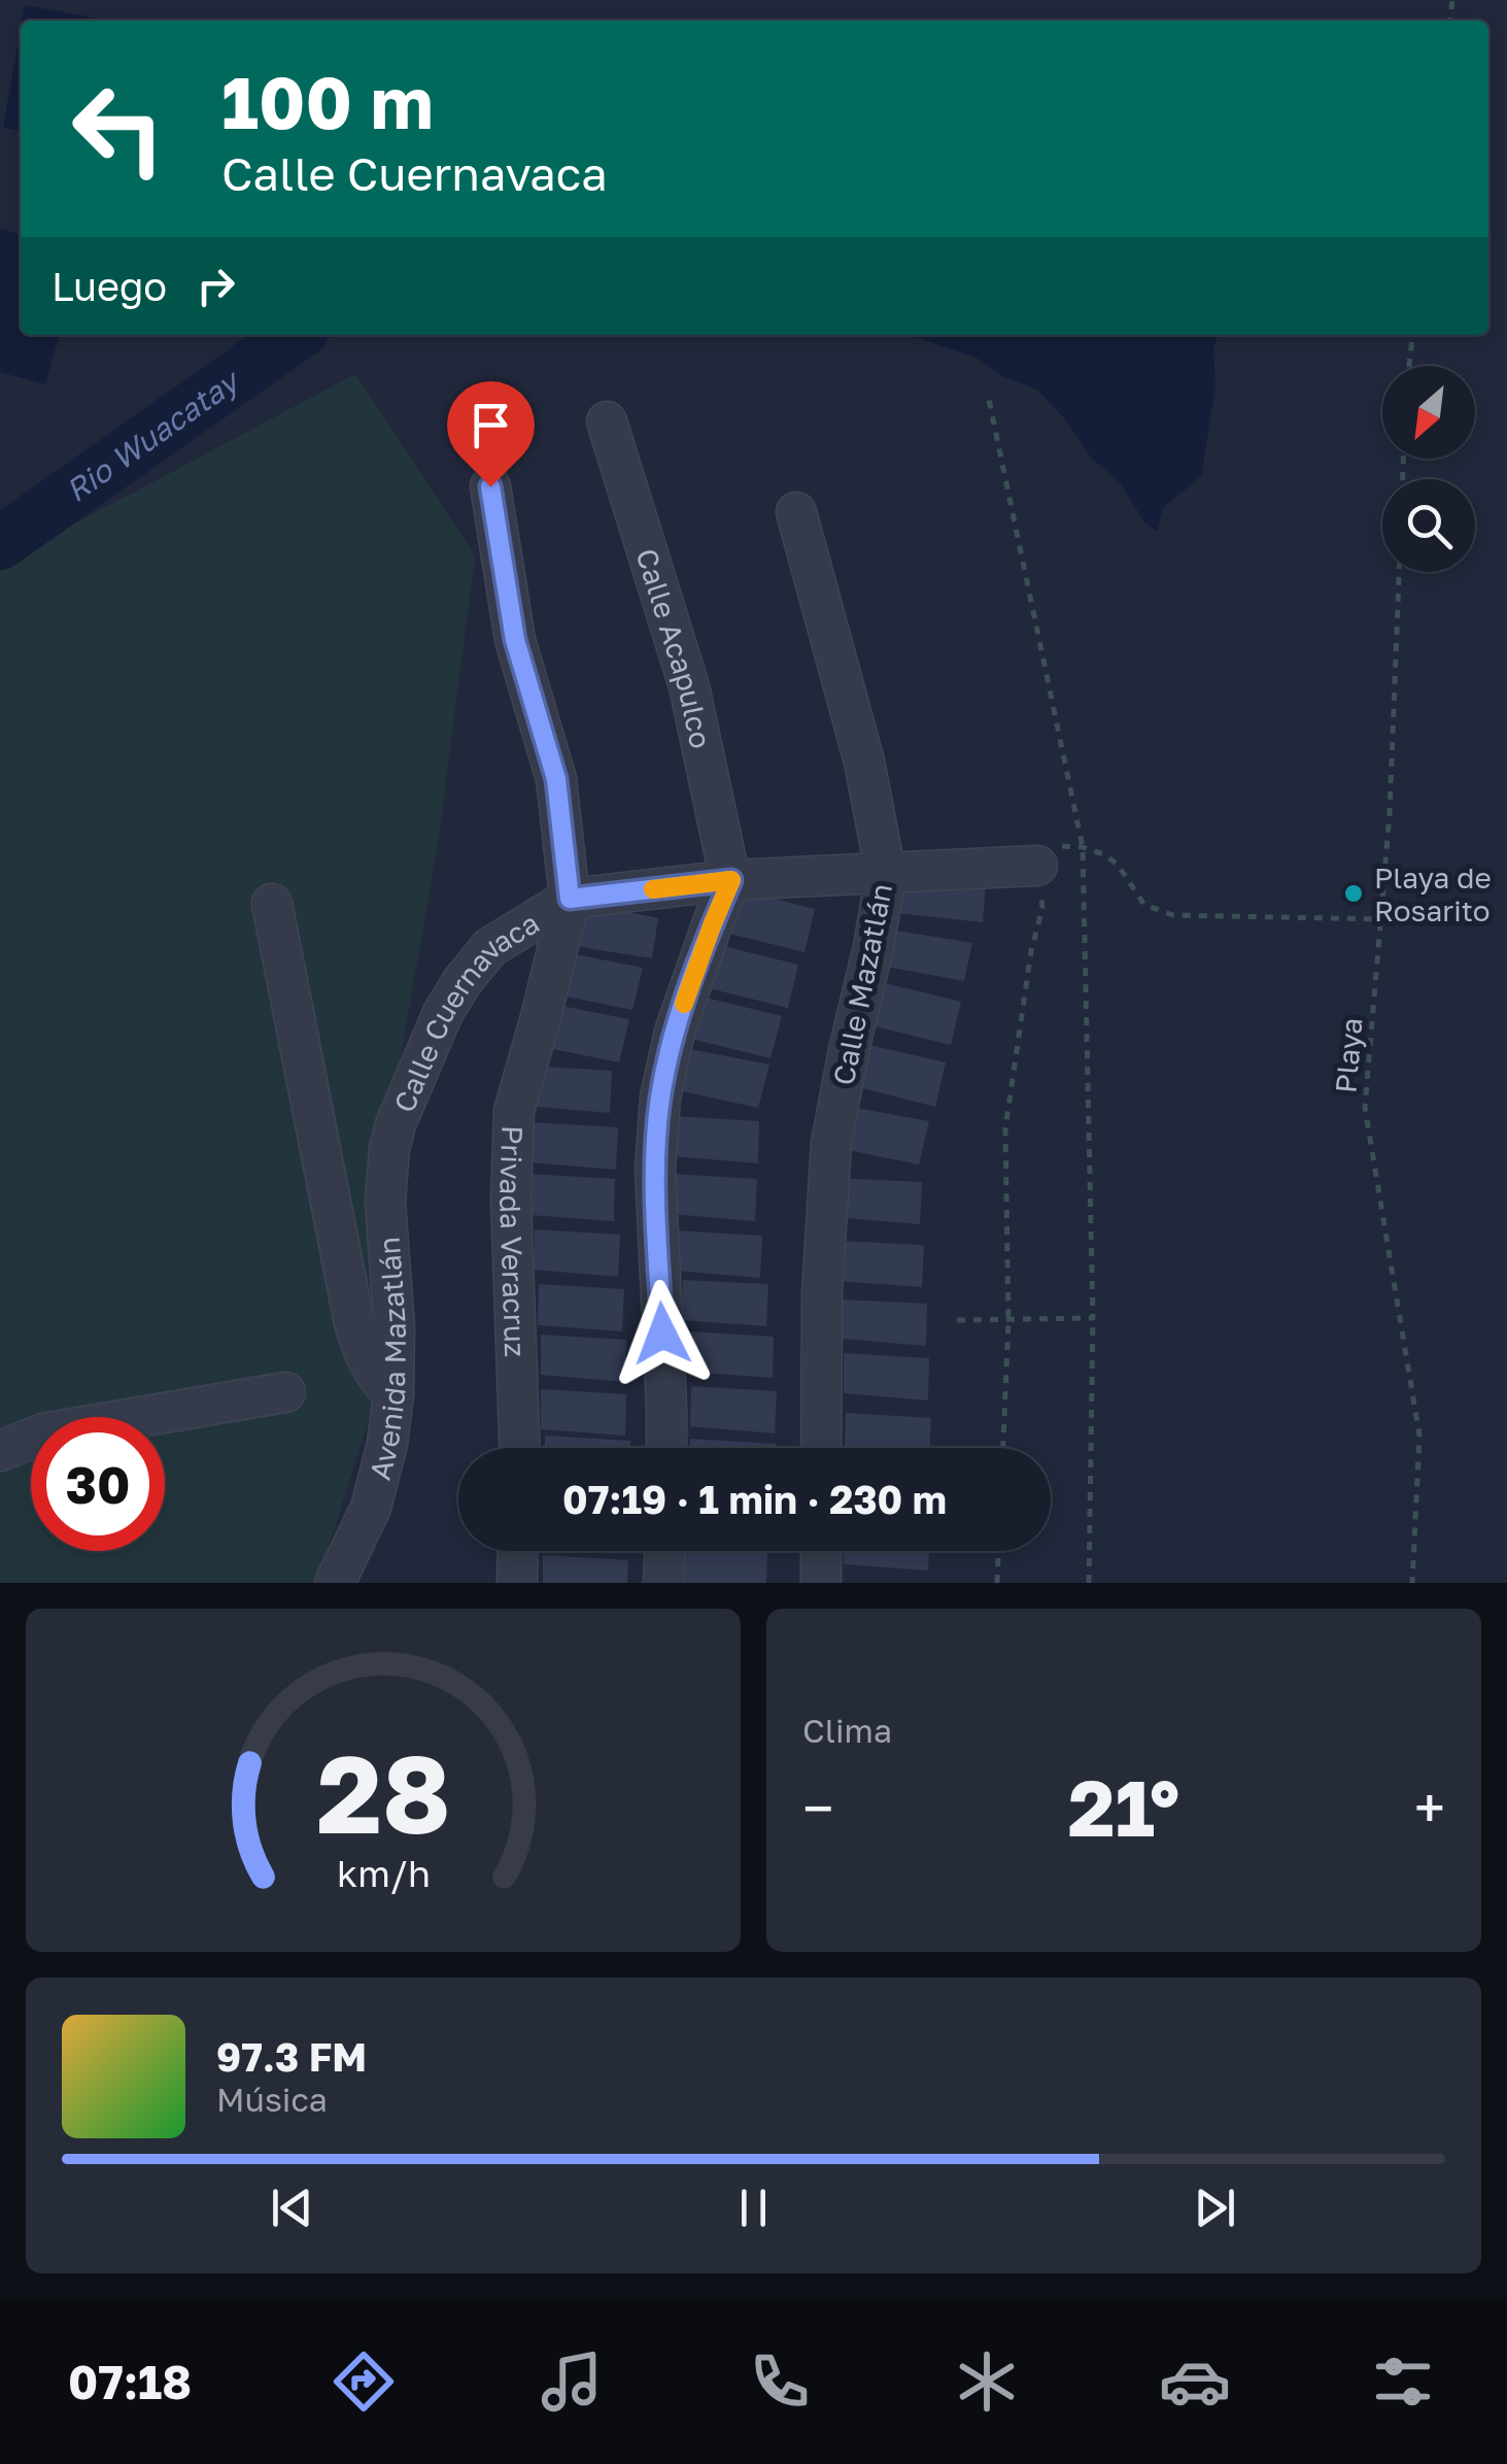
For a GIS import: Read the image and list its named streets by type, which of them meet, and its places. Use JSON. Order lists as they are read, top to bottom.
{
  "streets": {
    "street": [
      "Calle Acapulco",
      "Calle Mazatlán",
      "Calle Cuernavaca",
      "Privada Veracruz",
      "Avenida Mazatlán"
    ],
    "path": ["Playa"]
  },
  "crossings": [
    ["Calle Acapulco", "Calle Cuernavaca"],
    ["Calle Mazatlán", "Calle Cuernavaca"],
    ["Calle Cuernavaca", "Privada Veracruz"],
    ["Calle Cuernavaca", "Avenida Mazatlán"]
  ],
  "water": ["Rio Wuacatay"],
  "places": ["Playa de Rosarito"],
  "north": "bottom left",
  "page": {
    "turn": ["100 m", "Calle Cuernavaca"],
    "then": "Luego",
    "limit": "30",
    "trip": "07:19 · 1 min · 230 m",
    "tile": "Clima",
    "heat": ["−", "21°", "+"],
    "song": ["97.3 FM", "Música"],
    "tabs": "07:18",
    "gauge": ["28", "km/h"]
  }
}
